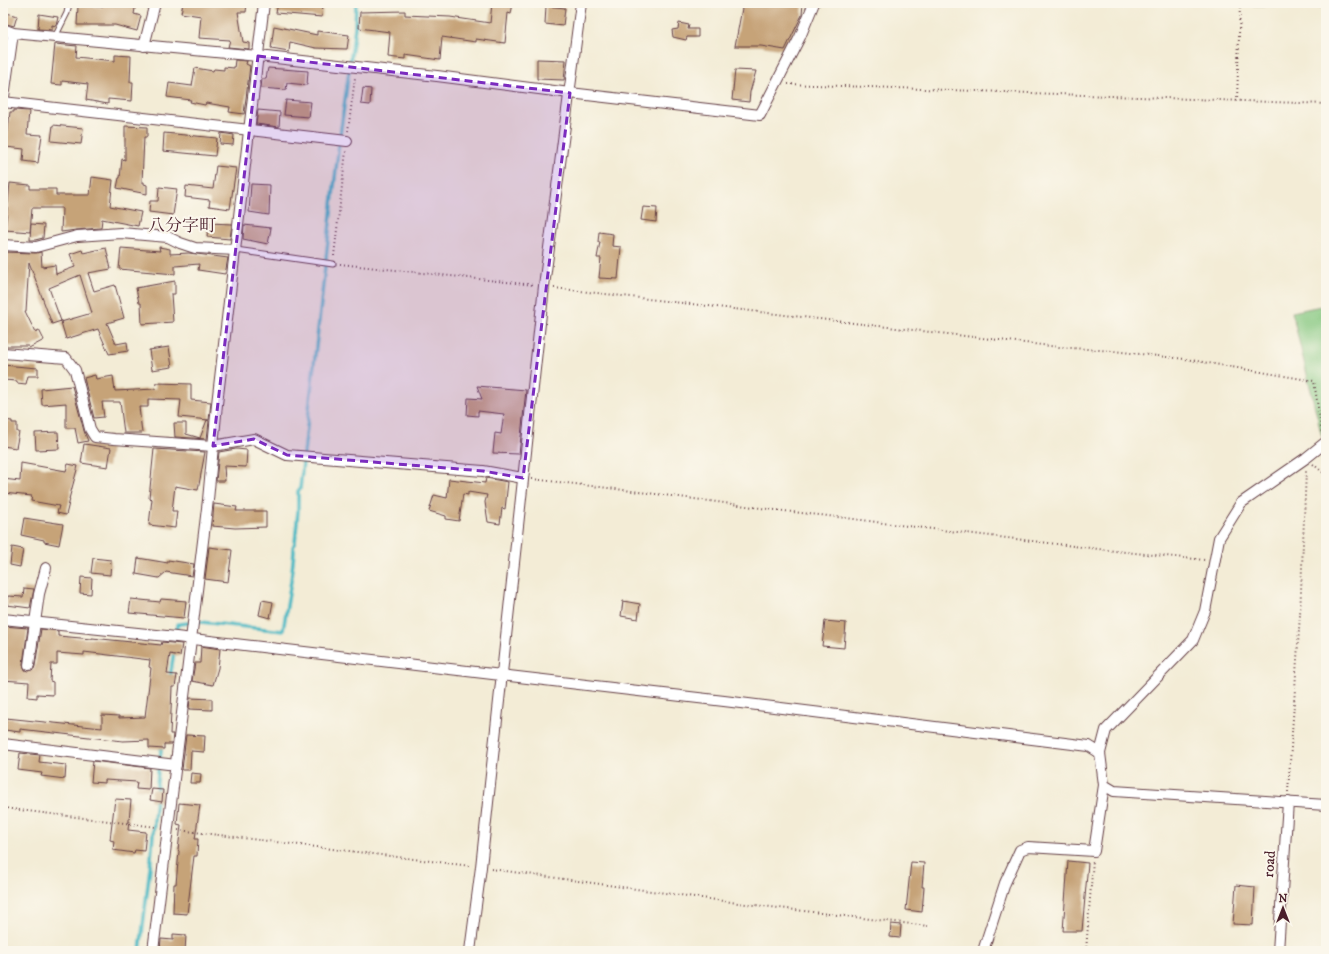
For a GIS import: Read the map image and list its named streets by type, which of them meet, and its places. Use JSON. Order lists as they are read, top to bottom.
{
  "streets": {
    "street": ["road"]
  },
  "districts": ["八分字町"],
  "north": "top"
}
